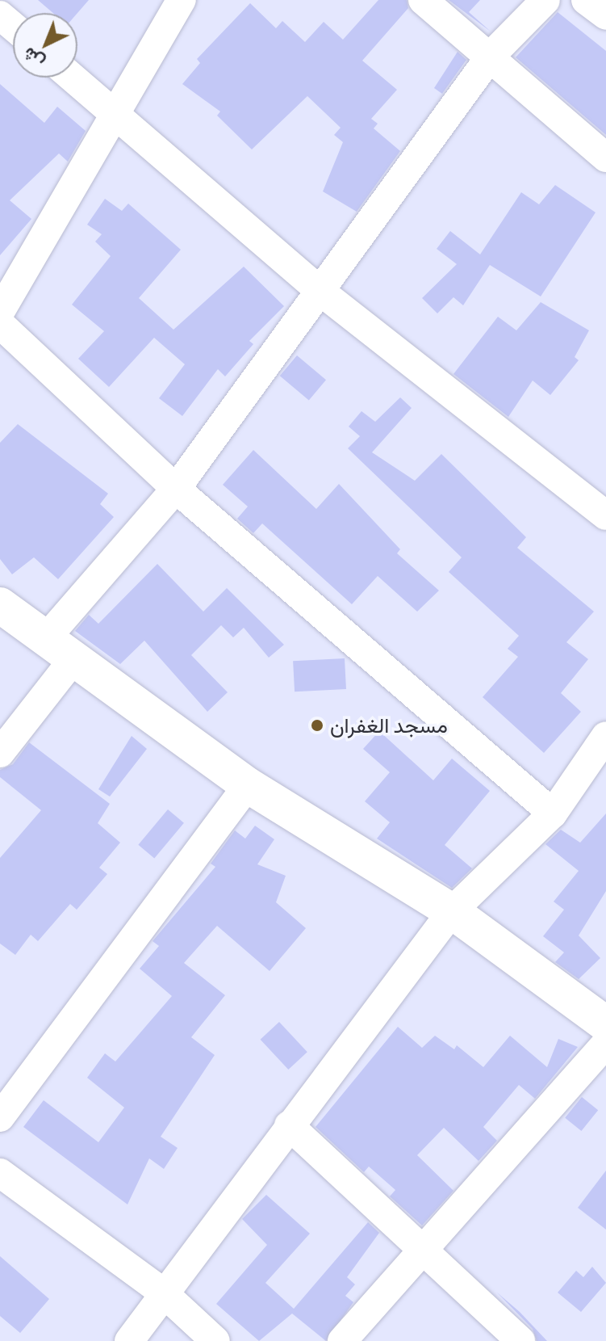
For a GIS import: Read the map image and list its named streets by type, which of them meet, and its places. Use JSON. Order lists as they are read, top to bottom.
{
  "places": ["مسجد الغفران"],
  "north": "bottom left"
}
